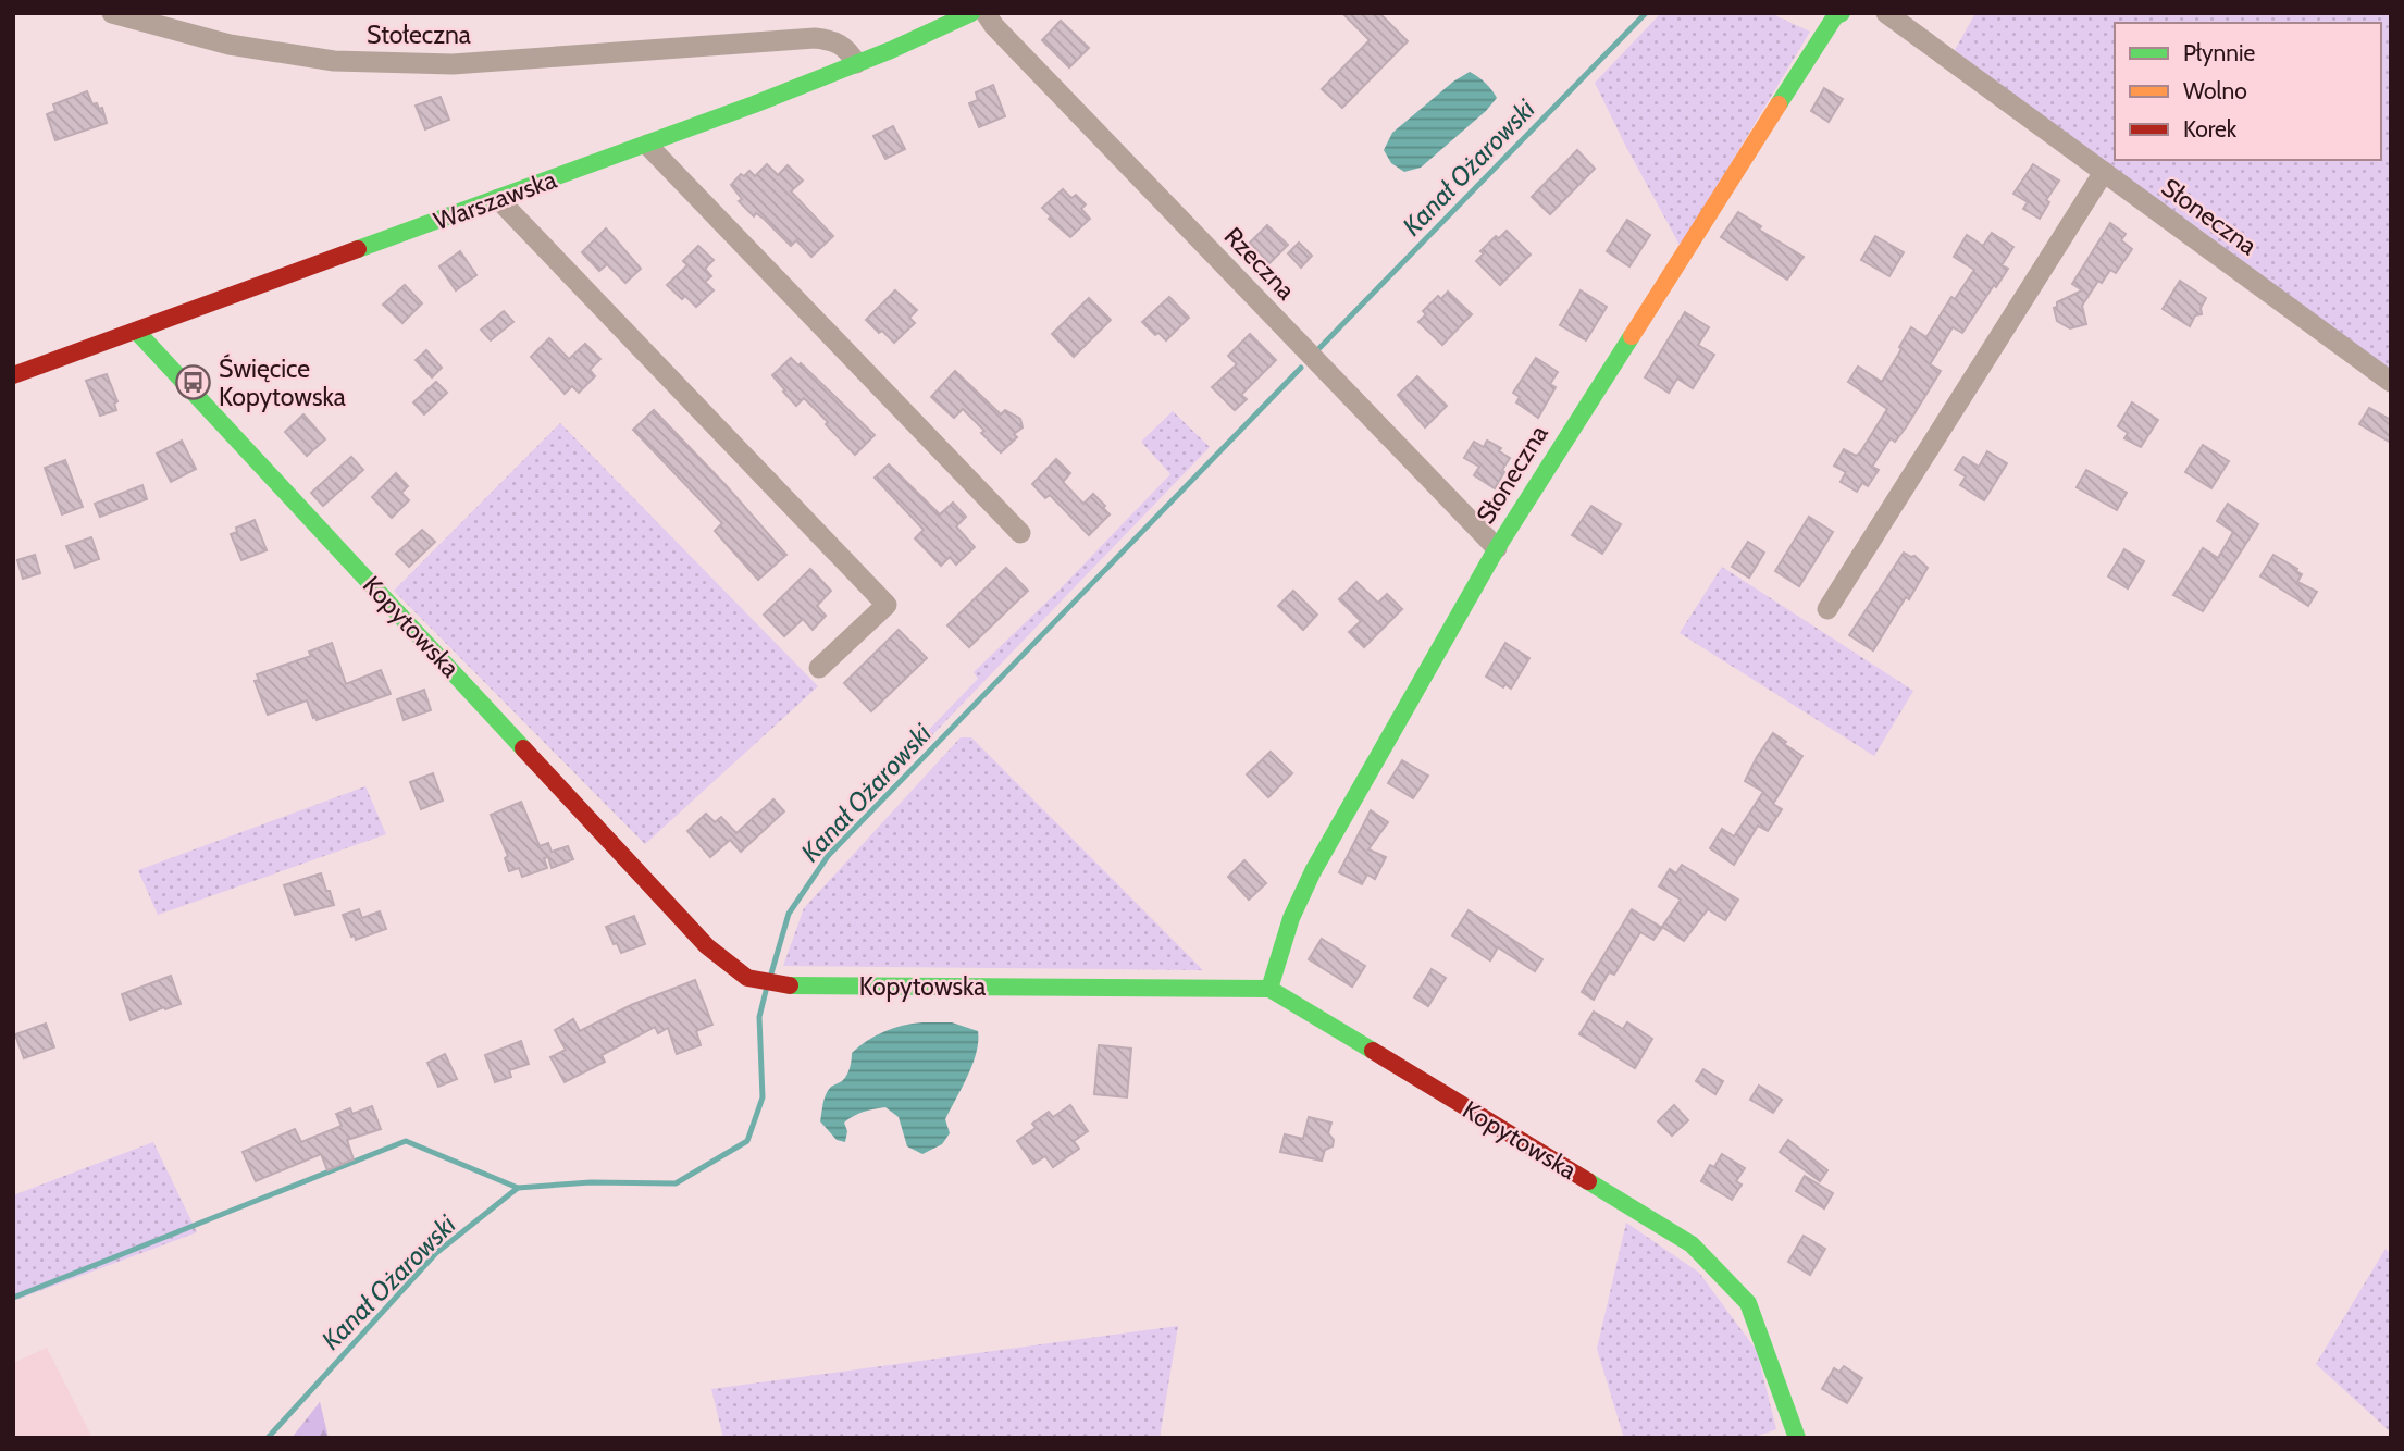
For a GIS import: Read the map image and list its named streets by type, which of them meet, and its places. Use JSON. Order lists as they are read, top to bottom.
{
  "streets": {
    "street": [
      "Stołeczna",
      "Warszawska",
      "Słoneczna",
      "Rzeczna",
      "Kopytowska"
    ]
  },
  "crossings": [
    ["Stołeczna", "Warszawska"],
    ["Warszawska", "Kopytowska"],
    ["Słoneczna", "Rzeczna"],
    ["Słoneczna", "Kopytowska"]
  ],
  "water": ["Kanał Ożarowski"],
  "places": {
    "bus stop": ["Święcice Kopytowska"]
  },
  "legend": ["Płynnie", "Wolno", "Korek"]
}
